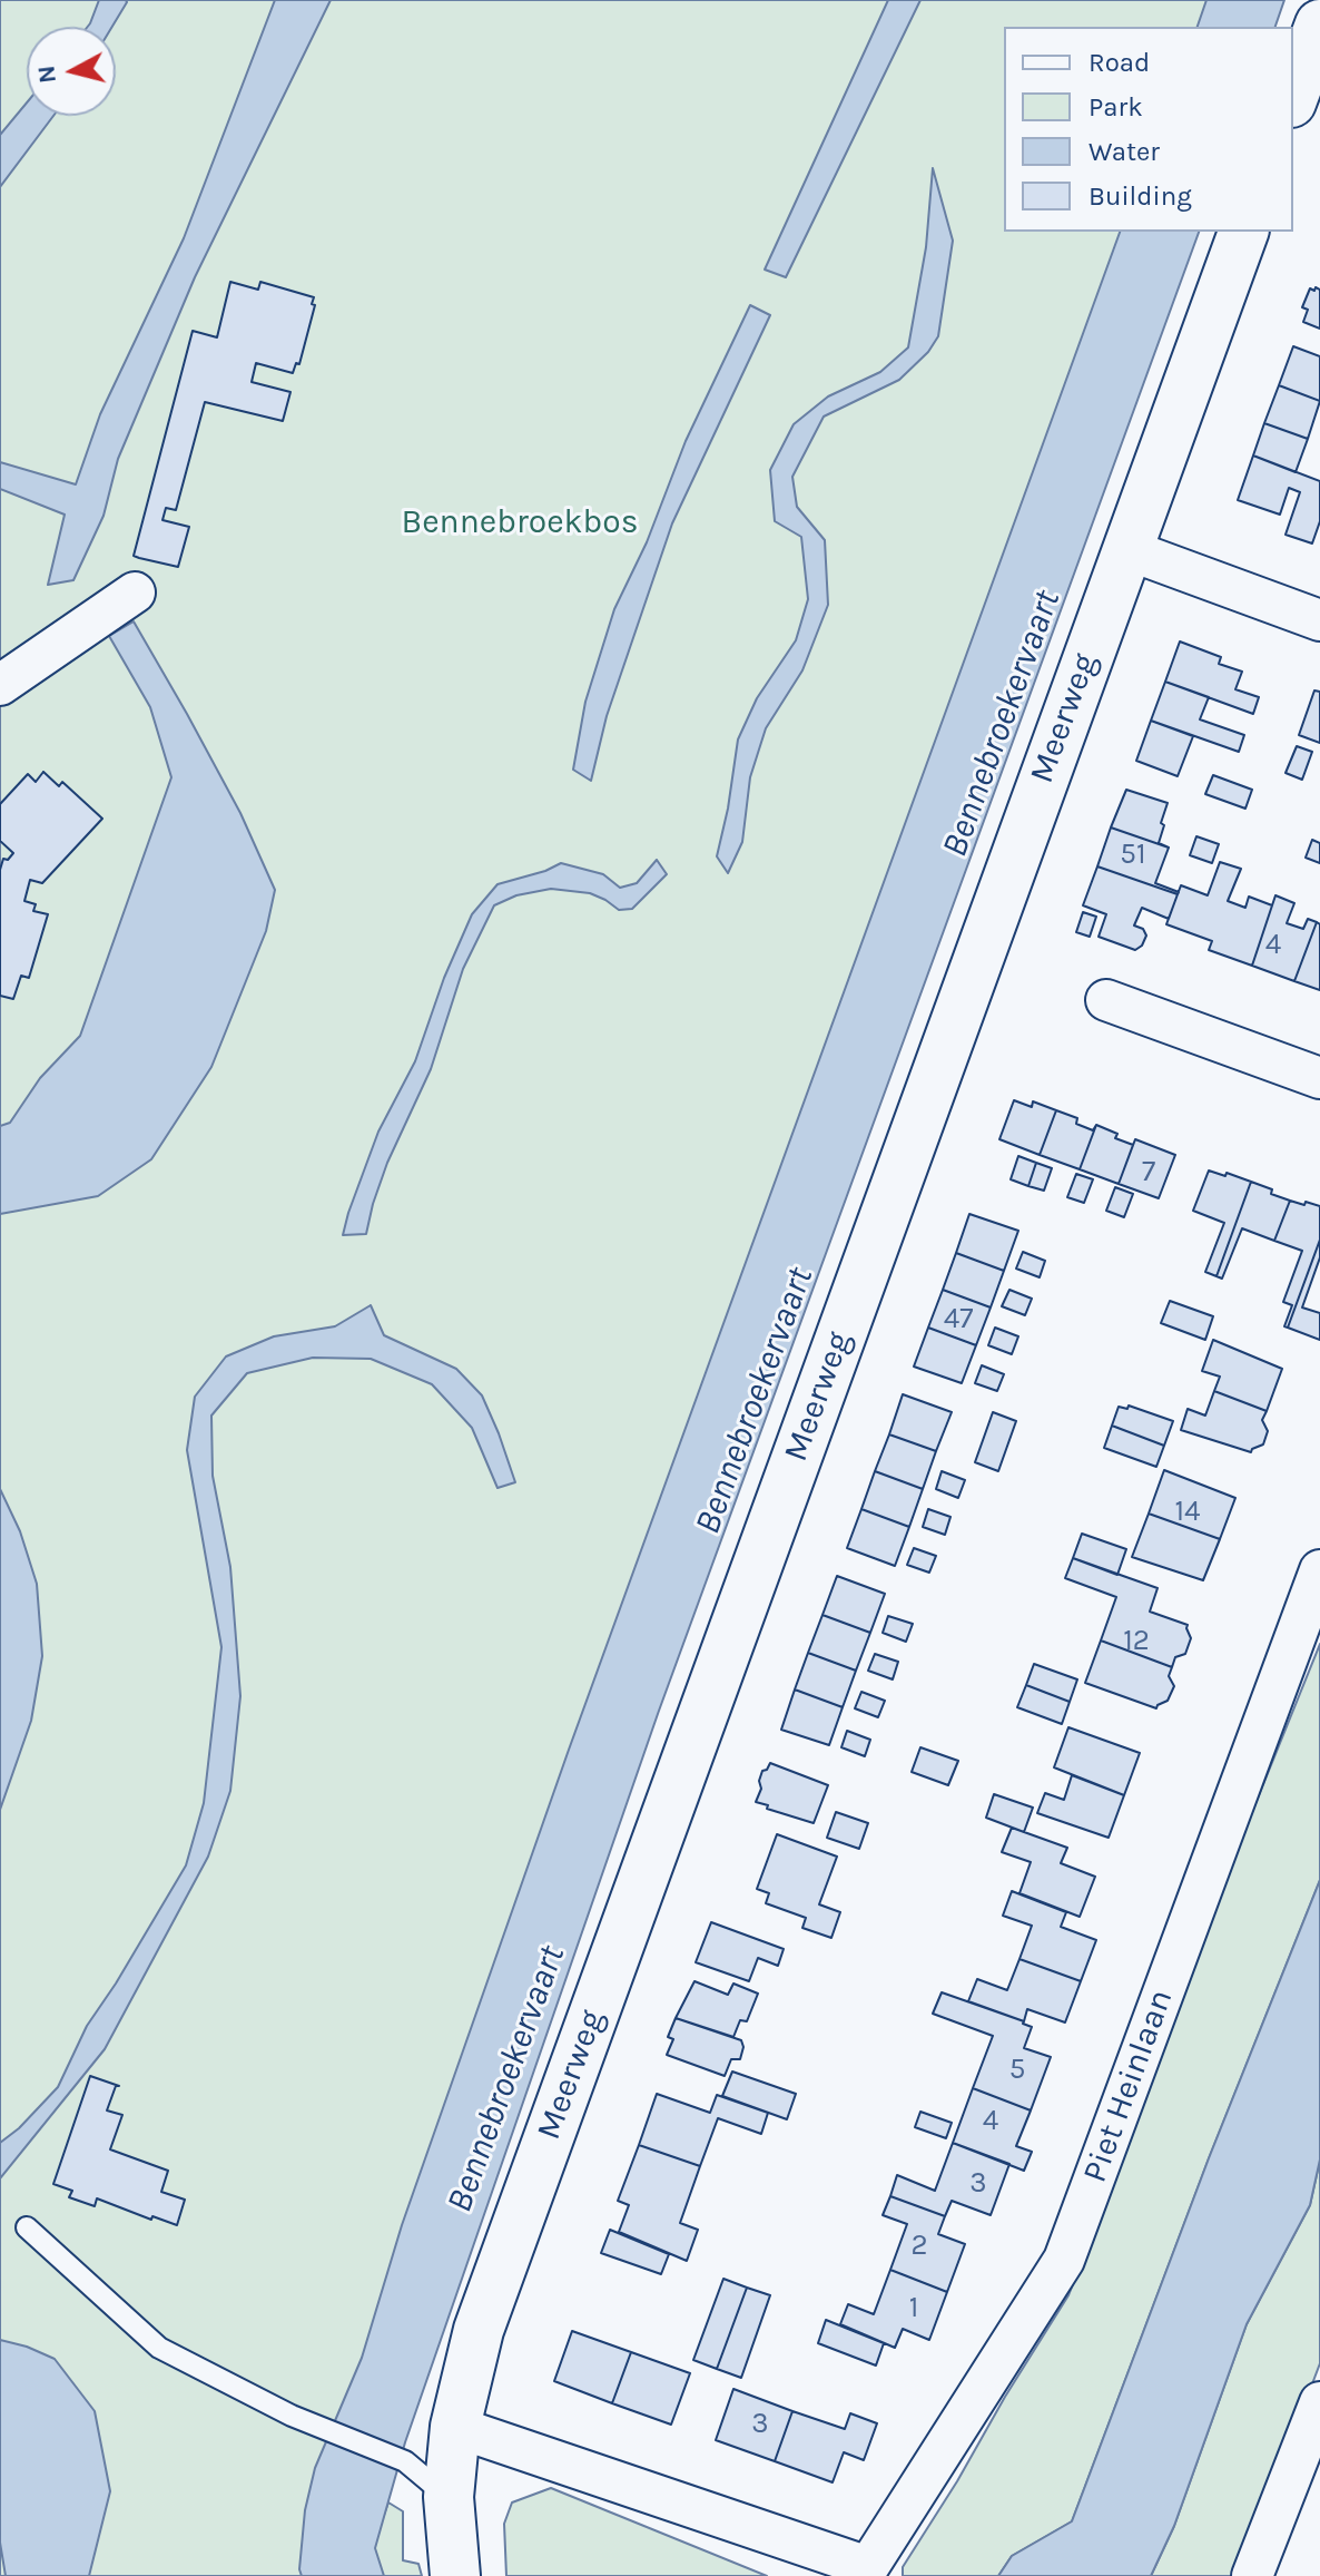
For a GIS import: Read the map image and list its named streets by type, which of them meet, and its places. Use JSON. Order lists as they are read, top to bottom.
{
  "streets": {
    "street": ["Meerweg", "Piet Heinlaan"]
  },
  "water": ["Bennebroekervaart"],
  "parks": ["Bennebroekbos"],
  "house_numbers": [
    "51",
    "4",
    "7",
    "47",
    "14",
    "12",
    "5",
    "4",
    "3",
    "2",
    "1",
    "3"
  ],
  "legend": [
    "Road",
    "Park",
    "Water",
    "Building"
  ],
  "north": "left"
}
